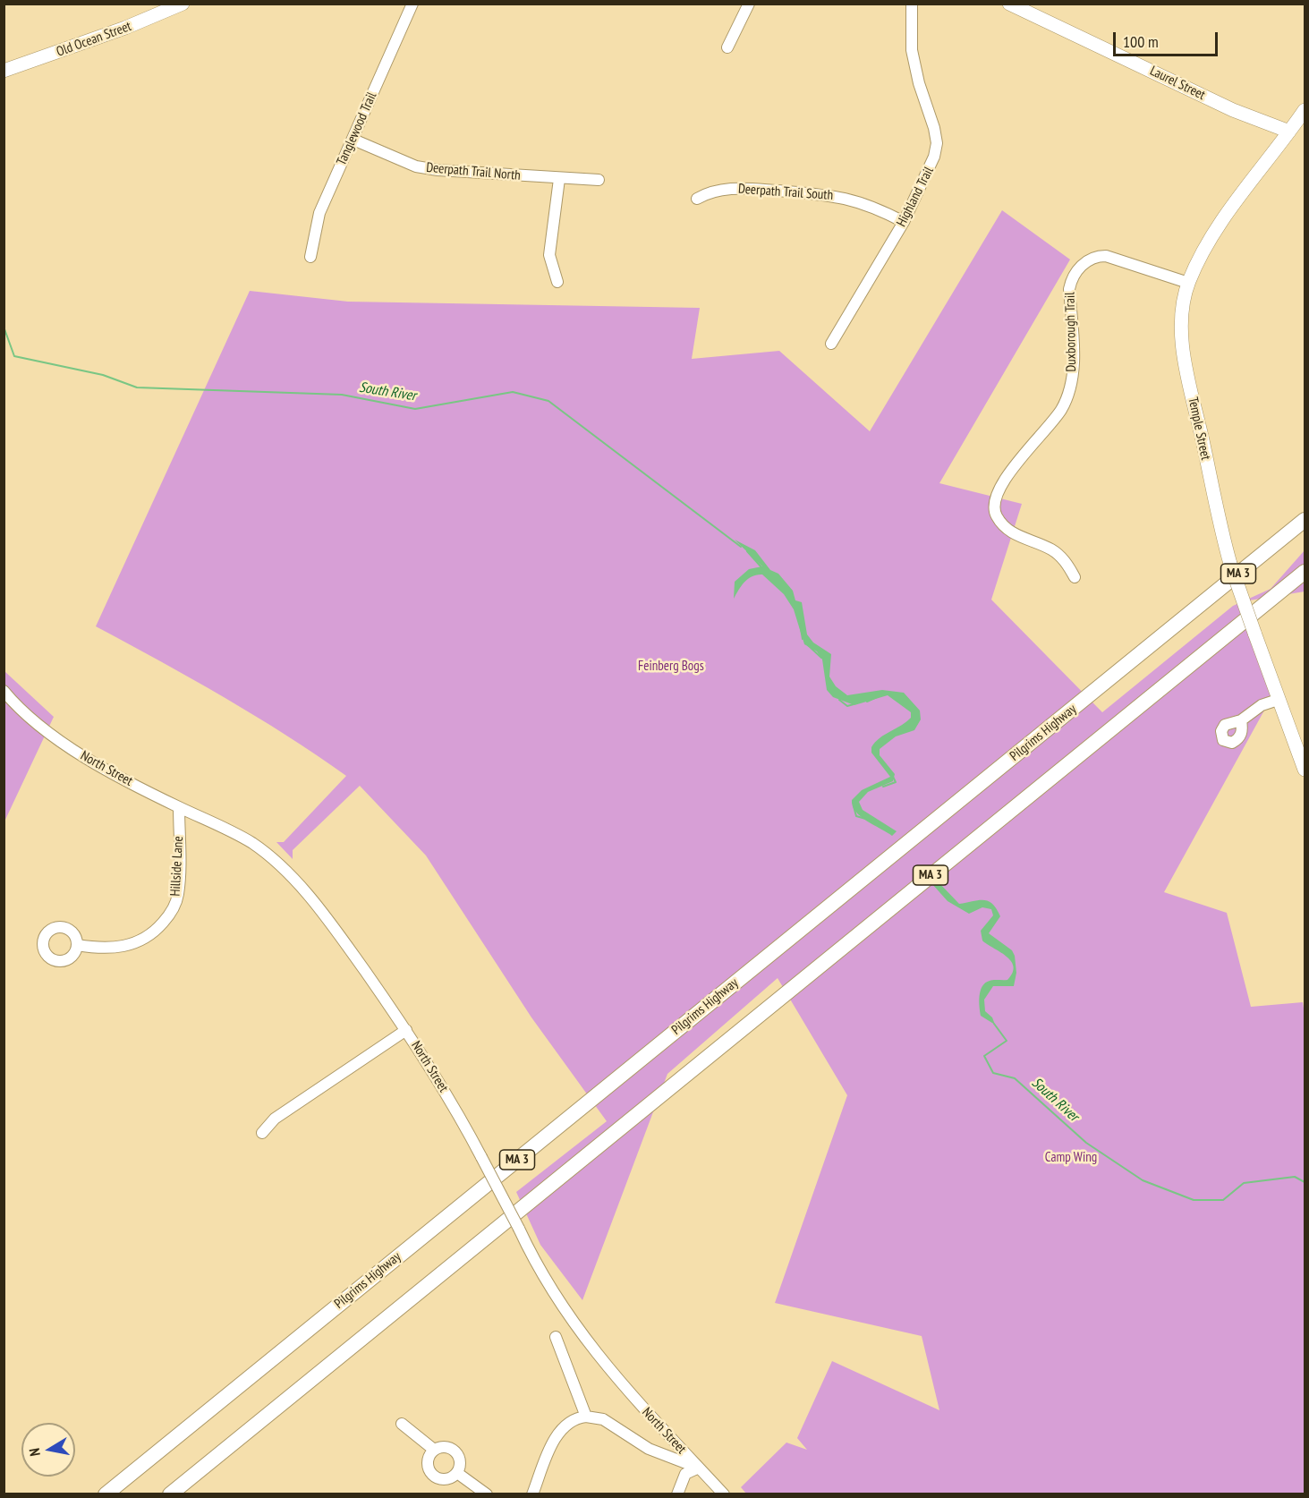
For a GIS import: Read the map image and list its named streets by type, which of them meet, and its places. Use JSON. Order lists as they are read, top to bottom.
{
  "streets": {
    "highway": ["MA 3", "Pilgrims Highway"],
    "main road": ["Old Ocean Street", "Laurel Street", "Temple Street"],
    "street": [
      "Tanglewood Trail",
      "Deerpath Trail North",
      "Deerpath Trail South",
      "Highland Trail",
      "Duxborough Trail",
      "North Street",
      "Hillside Lane"
    ]
  },
  "crossings": [
    ["Laurel Street", "Temple Street"],
    ["Tanglewood Trail", "Deerpath Trail North"],
    ["Deerpath Trail South", "Highland Trail"],
    ["Duxborough Trail", "Temple Street"],
    ["North Street", "Hillside Lane"]
  ],
  "water": ["South River"],
  "parks": ["Feinberg Bogs", "Camp Wing"],
  "scale_bar": "100 m",
  "north": "left"
}
